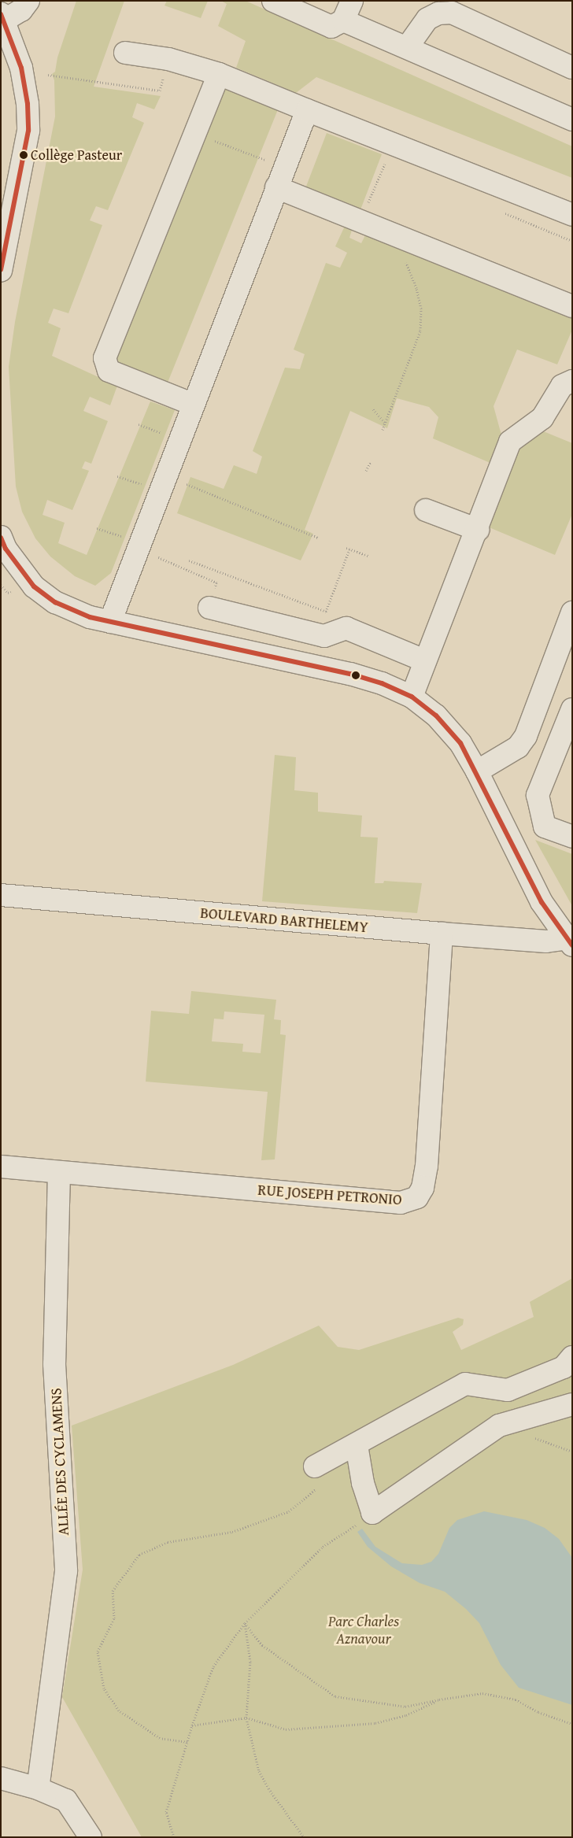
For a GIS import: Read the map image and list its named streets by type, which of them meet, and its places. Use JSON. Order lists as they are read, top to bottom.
{
  "streets": {
    "street": ["BOULEVARD BARTHELEMY", "RUE JOSEPH PETRONIO", "ALLÉE DES CYCLAMENS"]
  },
  "crossings": [
    ["BOULEVARD BARTHELEMY", "RUE JOSEPH PETRONIO"],
    ["RUE JOSEPH PETRONIO", "ALLÉE DES CYCLAMENS"]
  ],
  "parks": ["Parc Charles Aznavour"],
  "places": ["Collège Pasteur"]
}
